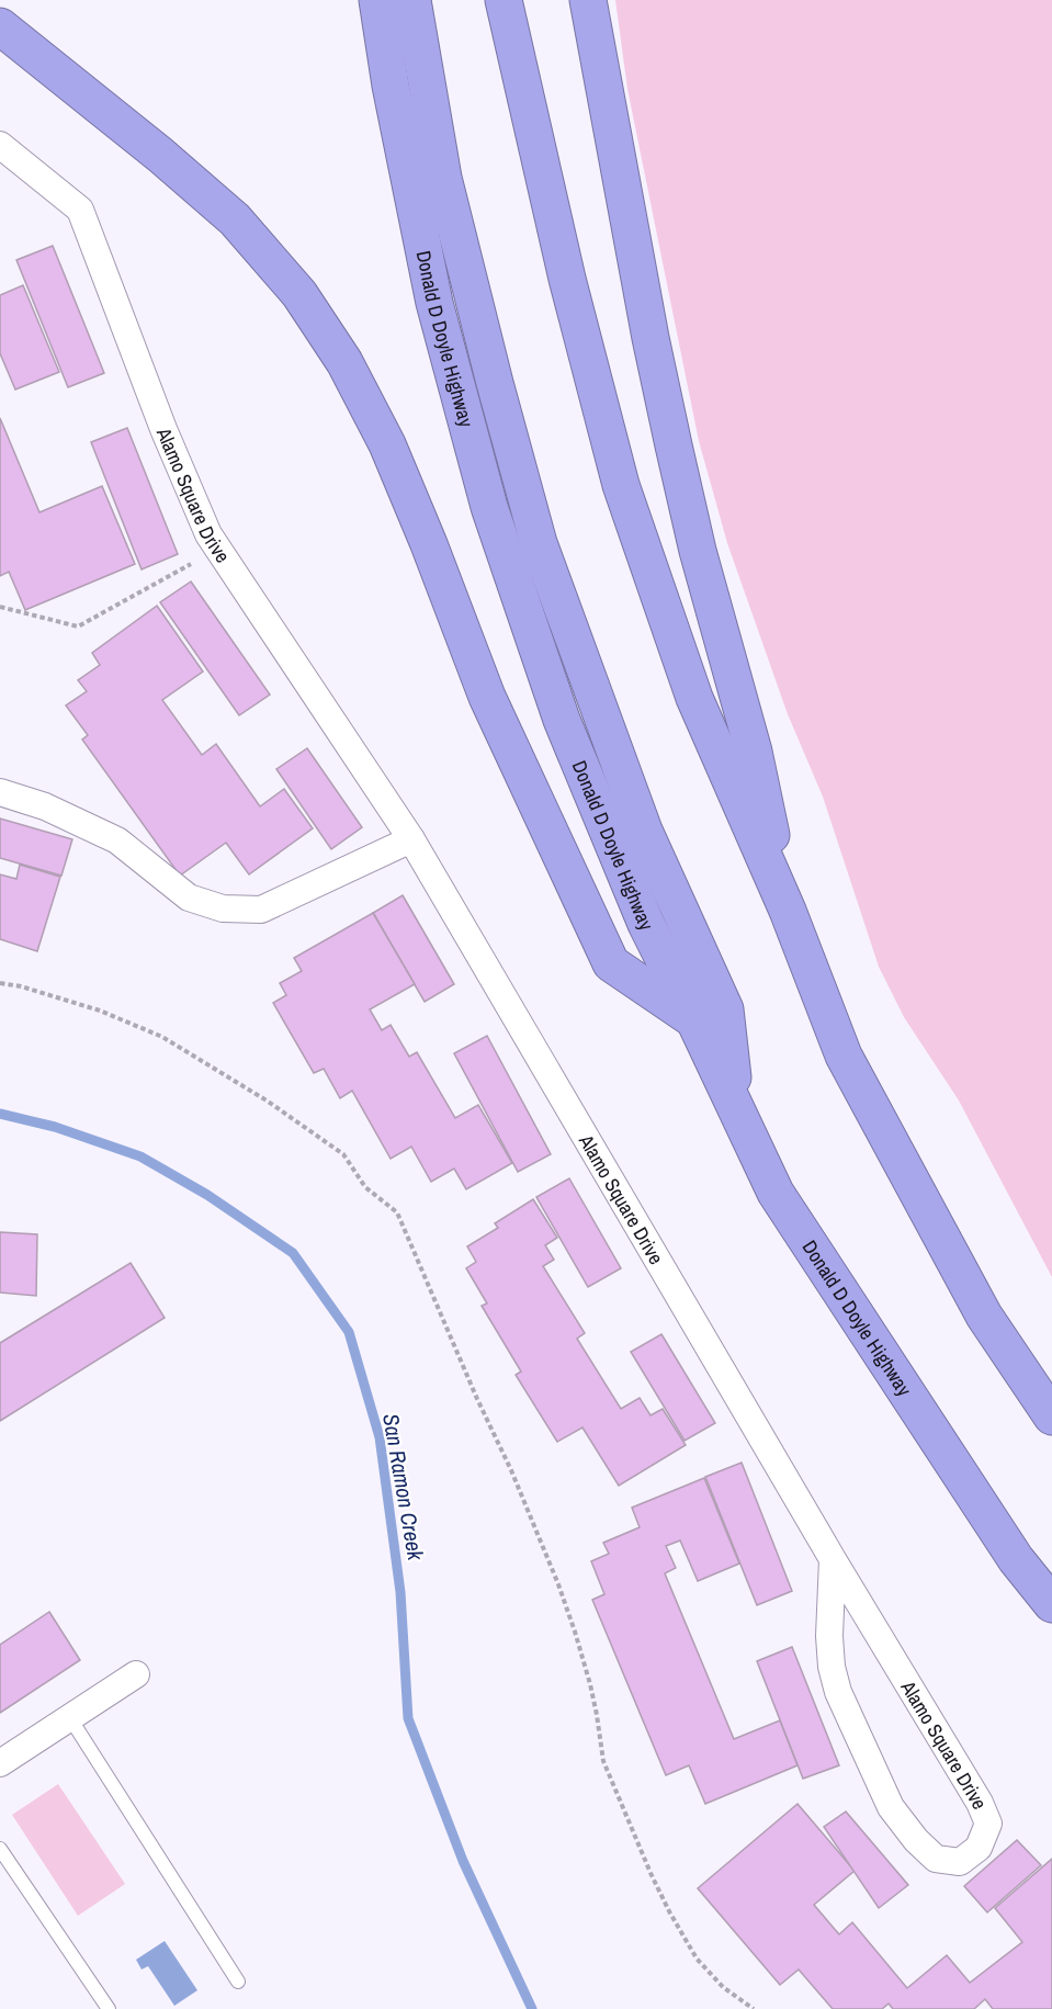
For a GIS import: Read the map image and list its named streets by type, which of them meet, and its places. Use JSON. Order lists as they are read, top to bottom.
{
  "streets": {
    "highway": ["Donald D Doyle Highway"],
    "street": ["Alamo Square Drive"]
  },
  "water": ["San Ramon Creek"]
}
